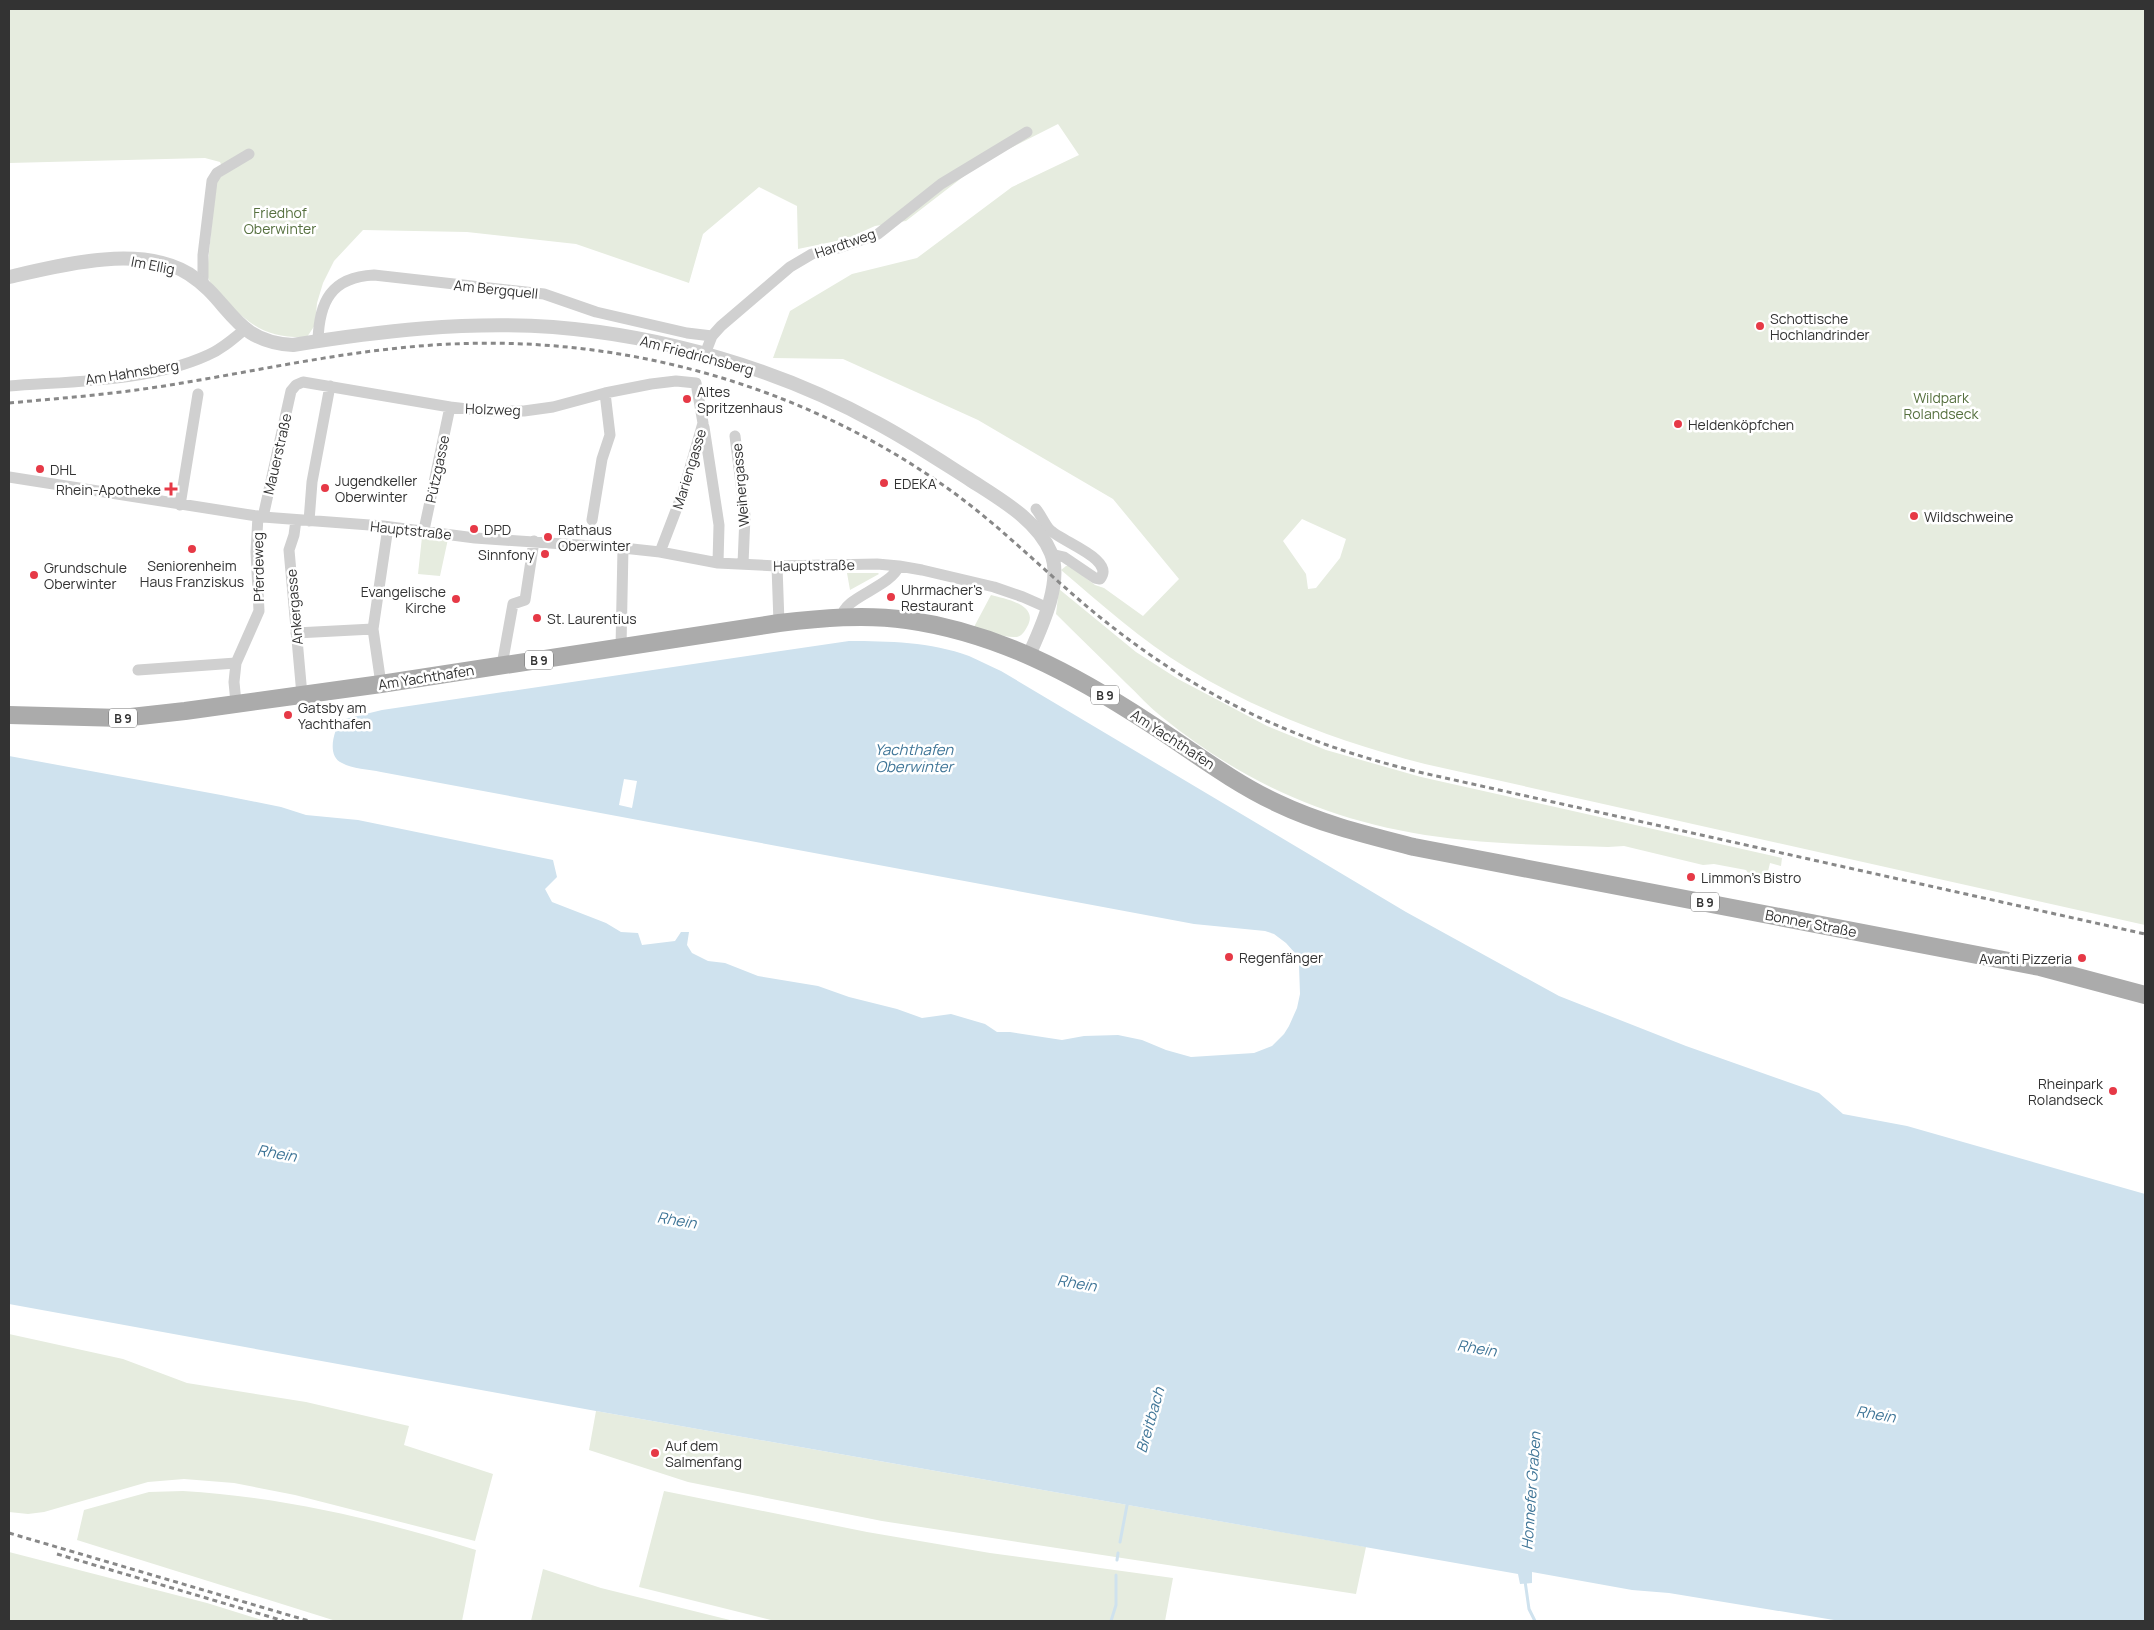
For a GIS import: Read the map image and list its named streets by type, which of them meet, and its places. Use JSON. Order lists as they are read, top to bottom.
{
  "streets": {
    "main road": ["B 9", "Am Yachthafen", "Bonner Straße"],
    "street": [
      "Hardtweg",
      "Im Ellig",
      "Am Bergquell",
      "Am Friedrichsberg",
      "Am Hahnsberg",
      "Holzweg",
      "Mauerstraße",
      "Pützgasse",
      "Mariengasse",
      "Weihergasse",
      "Hauptstraße",
      "Pferdeweg",
      "Ankergasse"
    ]
  },
  "crossings": [
    ["Hardtweg", "Am Bergquell"],
    ["Hardtweg", "Am Friedrichsberg"],
    ["Im Ellig", "Am Friedrichsberg"],
    ["Am Bergquell", "Am Friedrichsberg"],
    ["Am Friedrichsberg", "Am Hahnsberg"],
    ["Am Friedrichsberg", "Hauptstraße"],
    ["Am Friedrichsberg", "Am Yachthafen"],
    ["Holzweg", "Mauerstraße"],
    ["Holzweg", "Pützgasse"],
    ["Holzweg", "Mariengasse"],
    ["Mauerstraße", "Hauptstraße"],
    ["Mauerstraße", "Pferdeweg"],
    ["Pützgasse", "Hauptstraße"],
    ["Mariengasse", "Hauptstraße"],
    ["Weihergasse", "Hauptstraße"],
    ["Hauptstraße", "Pferdeweg"],
    ["Hauptstraße", "Ankergasse"],
    ["Pferdeweg", "Am Yachthafen"],
    ["Ankergasse", "Am Yachthafen"],
    ["Am Yachthafen", "Bonner Straße"]
  ],
  "water": [
    "Yachthafen Oberwinter",
    "Rhein",
    "Breitbach",
    "Honnefer Graben"
  ],
  "parks": ["Friedhof Oberwinter", "Wildpark Rolandseck"],
  "places": {
    "other": [
      "Schottische Hochlandrinder",
      "Altes Spritzenhaus",
      "Heldenköpfchen",
      "DHL",
      "EDEKA",
      "Jugendkeller Oberwinter",
      "Wildschweine",
      "DPD",
      "Rathaus Oberwinter",
      "Seniorenheim Haus Franziskus",
      "Sinnfony",
      "Grundschule Oberwinter",
      "Uhrmacher's Restaurant",
      "Evangelische Kirche",
      "St. Laurentius",
      "Gatsby am Yachthafen",
      "Limmon's Bistro",
      "Regenfänger",
      "Avanti Pizzeria",
      "Rheinpark Rolandseck",
      "Auf dem Salmenfang"
    ],
    "health": ["Rhein-Apotheke"]
  }
}
